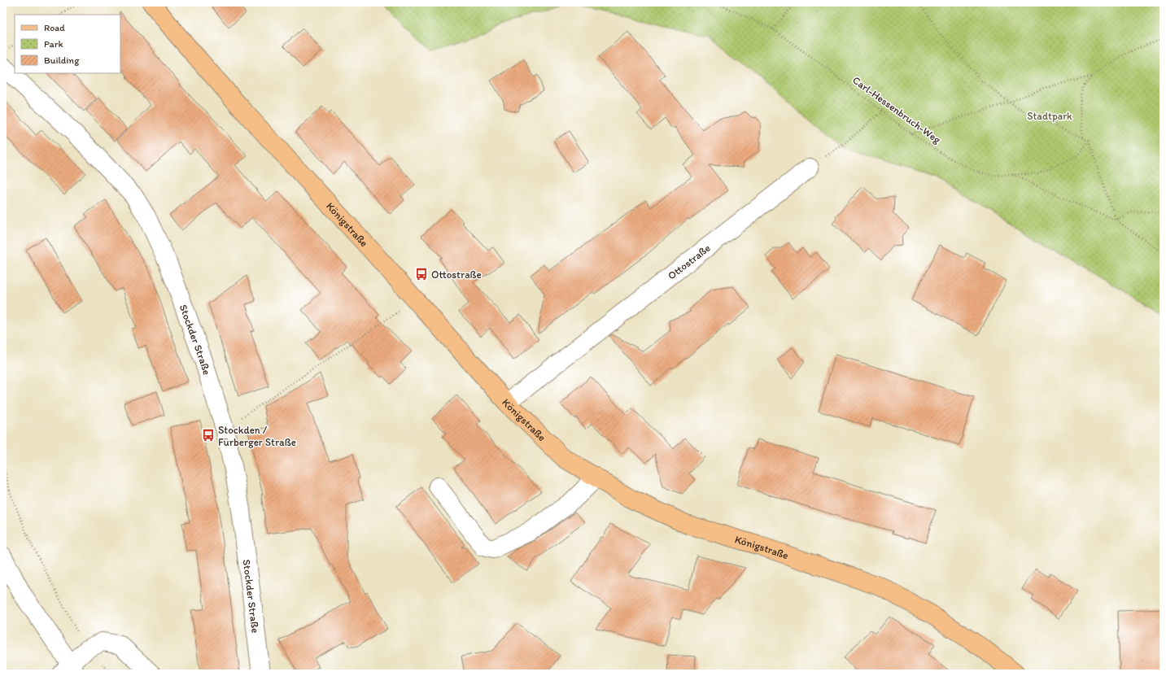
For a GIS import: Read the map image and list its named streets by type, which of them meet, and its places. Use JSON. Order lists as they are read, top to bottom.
{
  "streets": {
    "main road": ["Königstraße"],
    "street": ["Ottostraße", "Stockder Straße"],
    "path": ["Carl-Hessenbruch-Weg"]
  },
  "crossings": [
    ["Königstraße", "Ottostraße"]
  ],
  "parks": ["Stadtpark"],
  "places": {
    "bus stop": ["Ottostraße", "Stockden / Fürberger Straße"]
  },
  "legend": ["Road", "Park", "Building"]
}
